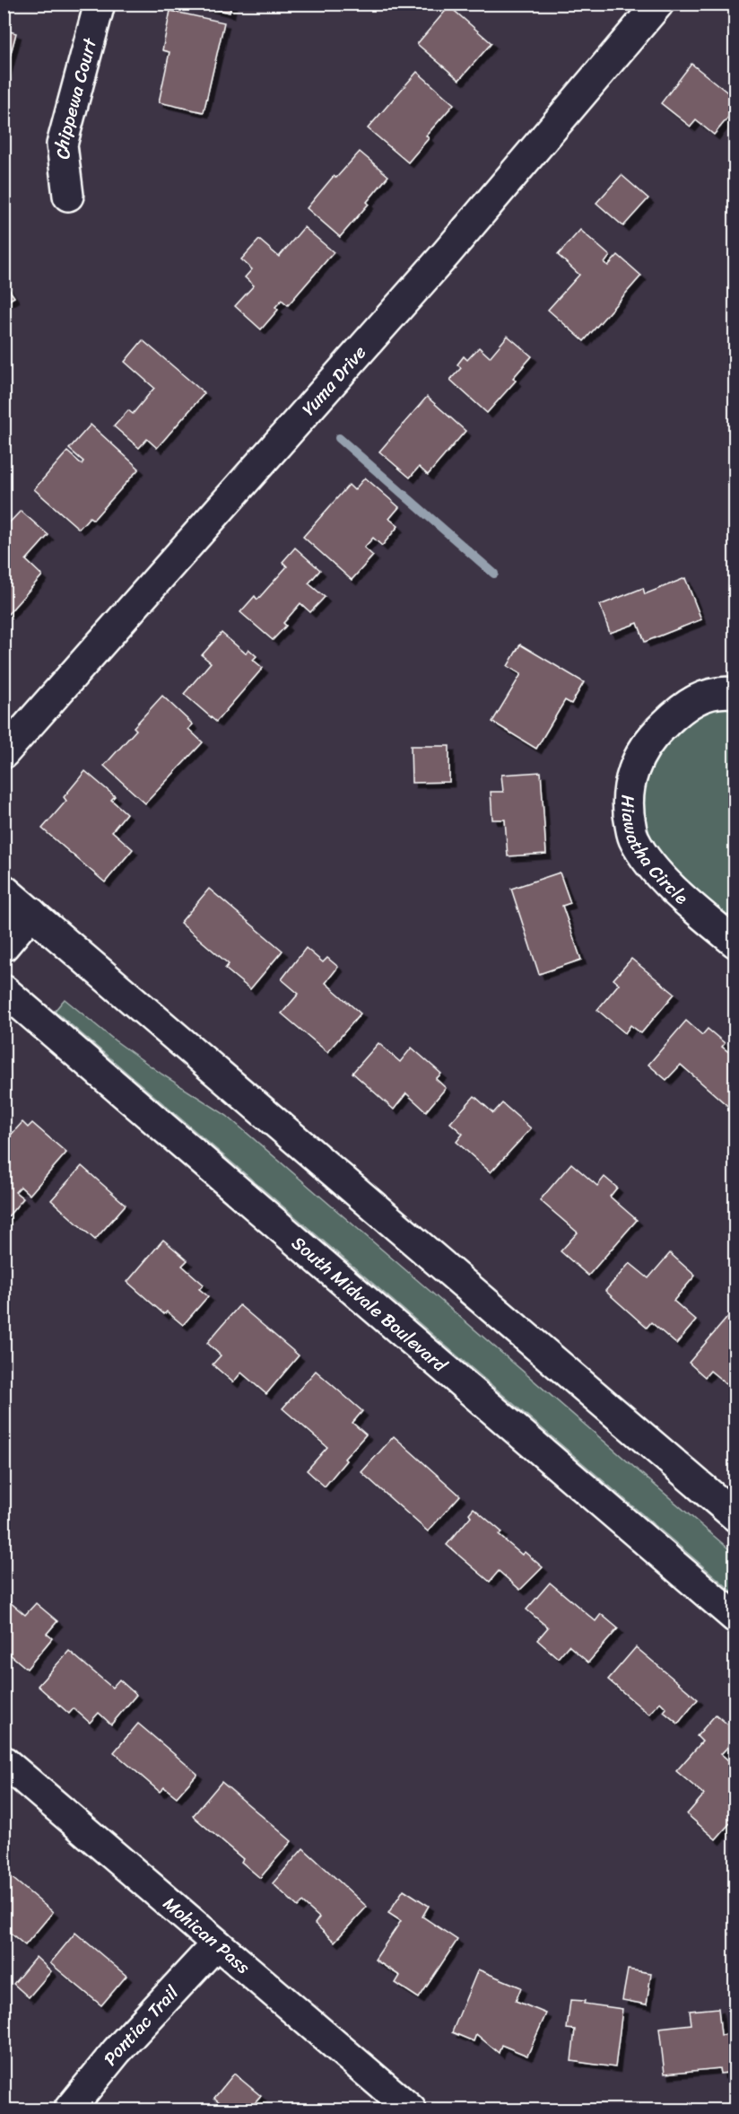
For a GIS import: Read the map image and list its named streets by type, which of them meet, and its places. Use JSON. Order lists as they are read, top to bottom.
{
  "streets": {
    "street": [
      "Chippewa Court",
      "Yuma Drive",
      "Hiawatha Circle",
      "South Midvale Boulevard",
      "Mohican Pass",
      "Pontiac Trail"
    ]
  },
  "crossings": [
    ["Mohican Pass", "Pontiac Trail"]
  ]
}
